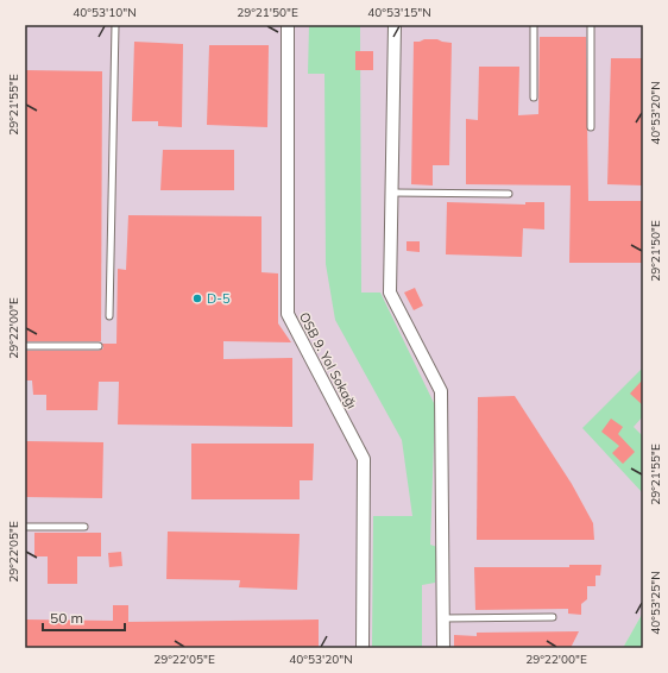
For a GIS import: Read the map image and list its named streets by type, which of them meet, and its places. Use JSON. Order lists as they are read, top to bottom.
{
  "streets": {
    "street": ["OSB 9. Yol Sokağı"]
  },
  "places": ["D-5"],
  "scale_bar": "50 m",
  "coordinates": [
    "40°53'10\"N",
    "29°21'50\"E",
    "40°53'15\"N",
    "29°21'55\"E",
    "40°53'20\"N",
    "29°22'00\"E",
    "29°22'05\"E",
    "40°53'25\"N"
  ]
}
